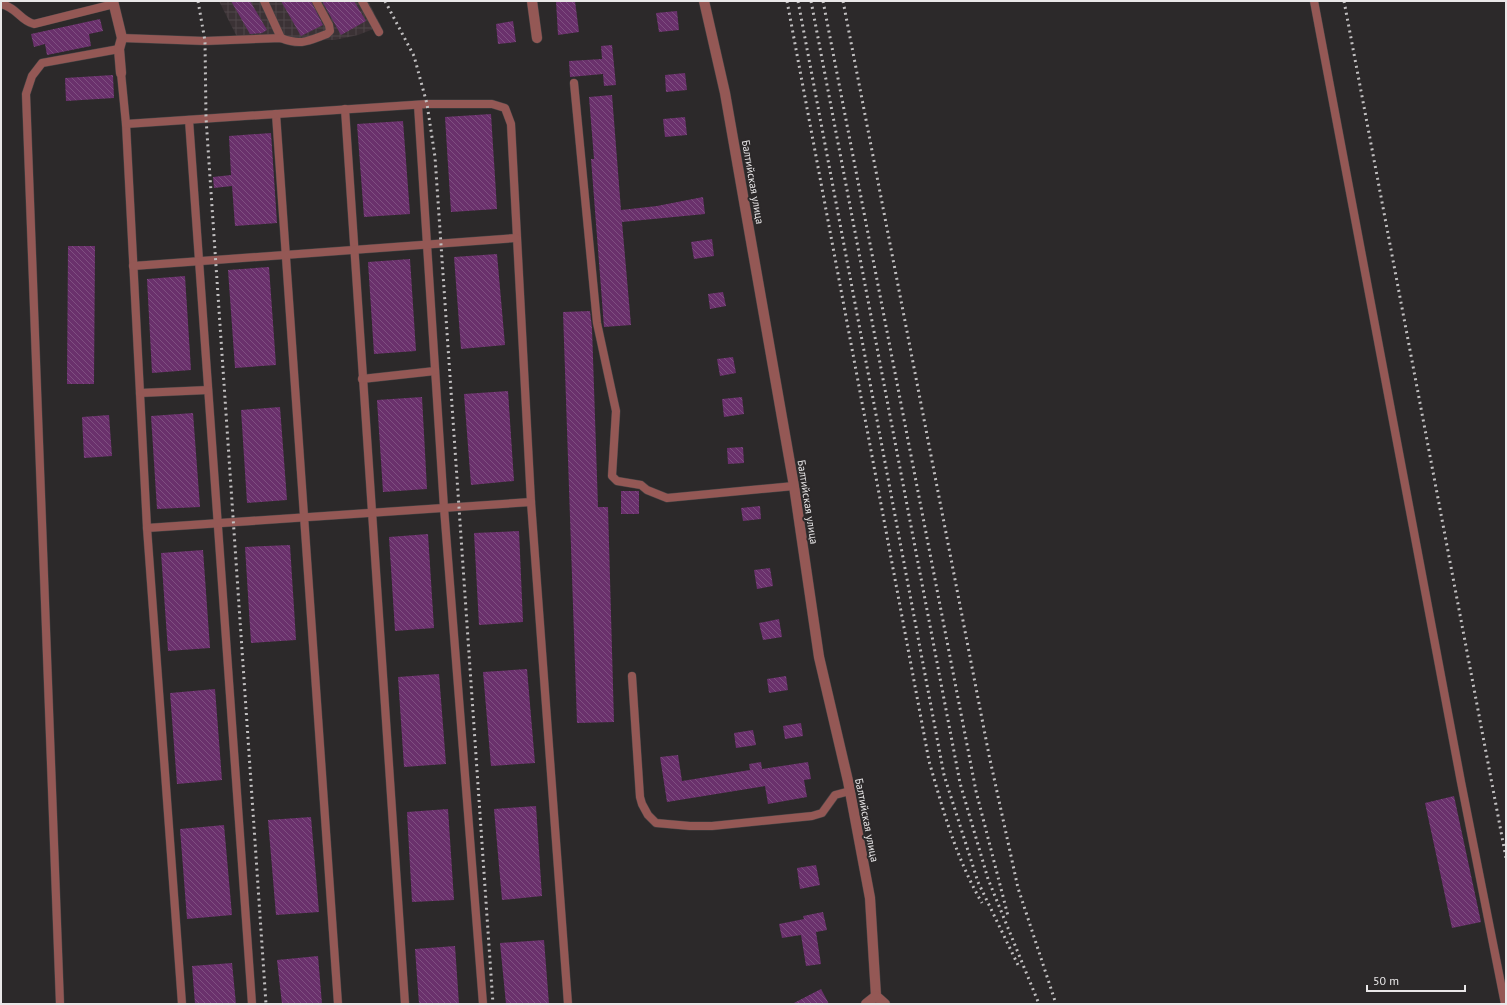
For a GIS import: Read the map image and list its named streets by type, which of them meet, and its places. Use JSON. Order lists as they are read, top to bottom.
{
  "streets": {
    "street": ["Балтийская улица"]
  },
  "scale_bar": "50 m"
}
